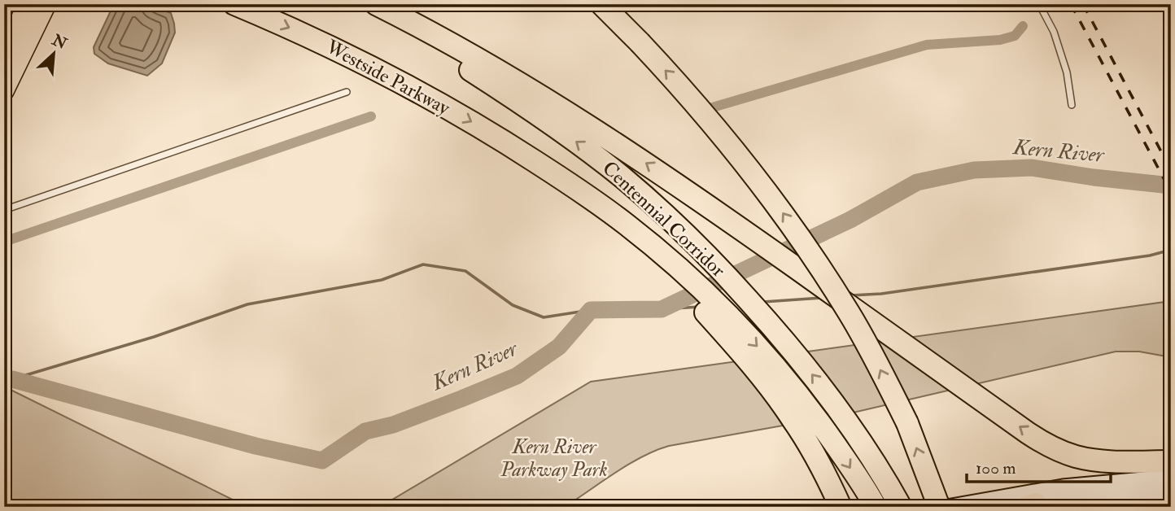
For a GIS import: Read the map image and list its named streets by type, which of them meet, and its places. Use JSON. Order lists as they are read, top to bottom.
{
  "streets": {
    "highway": ["Westside Parkway", "Centennial Corridor"]
  },
  "crossings": [
    ["Westside Parkway", "Centennial Corridor"]
  ],
  "water": ["Kern River"],
  "parks": ["Kern River Parkway Park"],
  "scale_bar": "100 m",
  "north": "top right"
}
